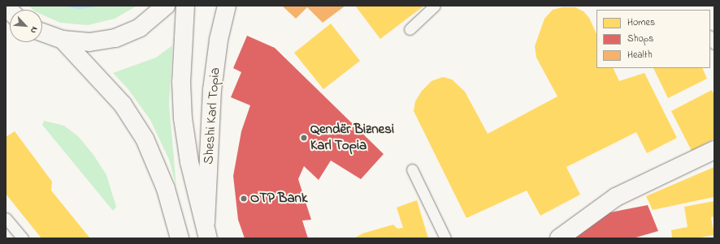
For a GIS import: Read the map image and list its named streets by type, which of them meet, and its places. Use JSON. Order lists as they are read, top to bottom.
{
  "streets": {
    "main road": ["Sheshi Karl Topia"]
  },
  "places": ["Qendër Biznesi Karl Topia", "OTP Bank"],
  "legend": ["Homes", "Shops", "Health"],
  "north": "bottom right"
}
